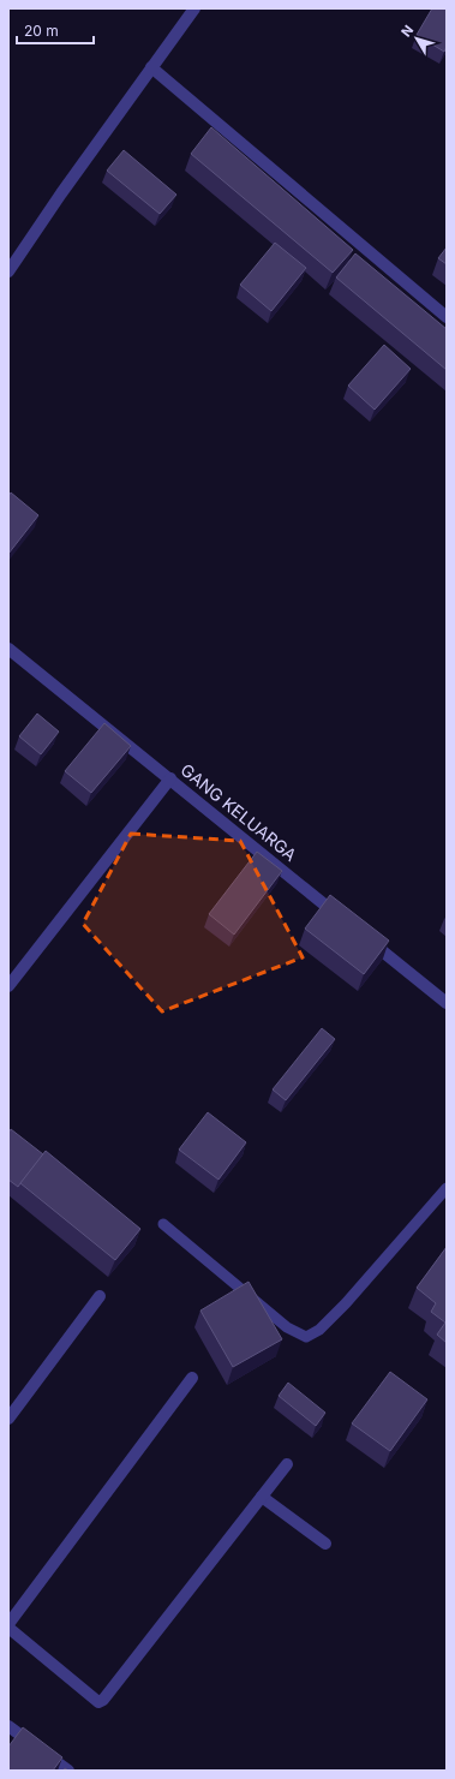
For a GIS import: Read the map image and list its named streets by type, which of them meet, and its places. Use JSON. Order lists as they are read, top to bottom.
{
  "streets": {
    "street": ["GANG KELUARGA"]
  },
  "scale_bar": "20 m",
  "north": "top left"
}
